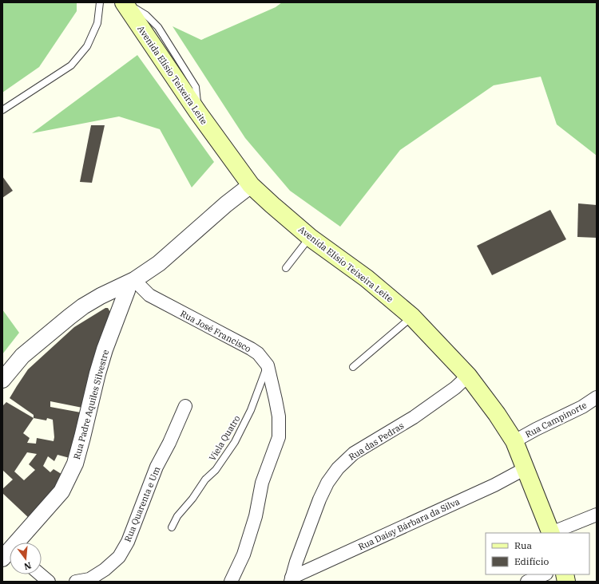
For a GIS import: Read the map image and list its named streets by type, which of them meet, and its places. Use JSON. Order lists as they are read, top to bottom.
{
  "streets": {
    "main road": ["Avenida Elísio Teixeira Leite"],
    "street": [
      "Rua José Francisco",
      "Rua Padre Aquiles Silvestre",
      "Rua Campinorte",
      "Rua das Pedras",
      "Rua Quarenta e Um",
      "Rua Daisy Bárbara da Silva"
    ],
    "lane": ["Viela Quatro"]
  },
  "crossings": [
    ["Avenida Elísio Teixeira Leite", "Rua Campinorte"],
    ["Avenida Elísio Teixeira Leite", "Rua das Pedras"],
    ["Avenida Elísio Teixeira Leite", "Rua Daisy Bárbara da Silva"],
    ["Rua José Francisco", "Rua Padre Aquiles Silvestre"],
    ["Rua José Francisco", "Viela Quatro"],
    ["Rua das Pedras", "Rua Daisy Bárbara da Silva"]
  ],
  "legend": ["Rua", "Edifício"],
  "north": "bottom"
}
